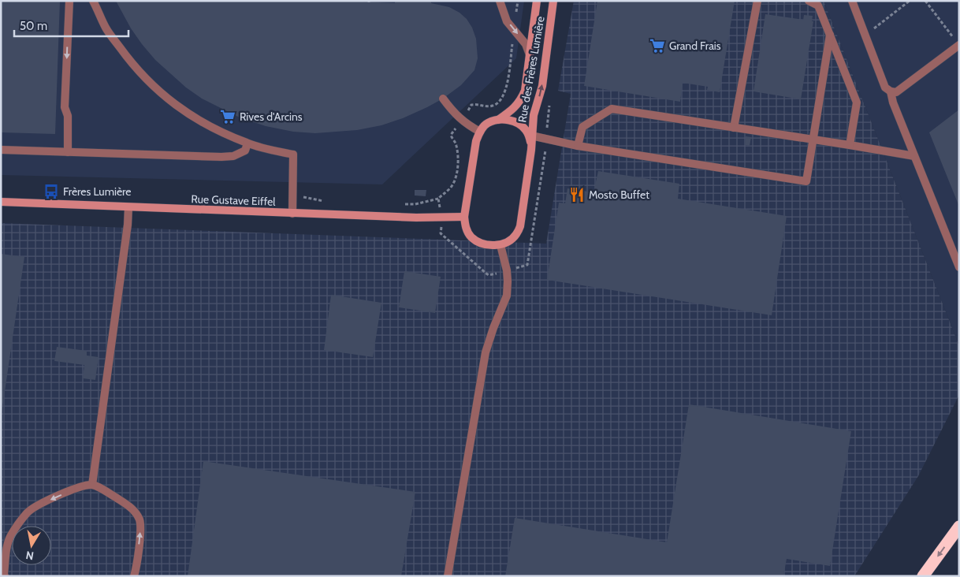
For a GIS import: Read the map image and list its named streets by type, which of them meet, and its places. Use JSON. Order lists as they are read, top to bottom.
{
  "streets": {
    "street": ["Rue des Frères Lumière", "Rue Gustave Eiffel"]
  },
  "places": {
    "supermarket": ["Grand Frais", "Rives d'Arcins"],
    "bus stop": ["Frères Lumière"],
    "restaurant": ["Mosto Buffet"]
  },
  "scale_bar": "50 m",
  "north": "bottom"
}
